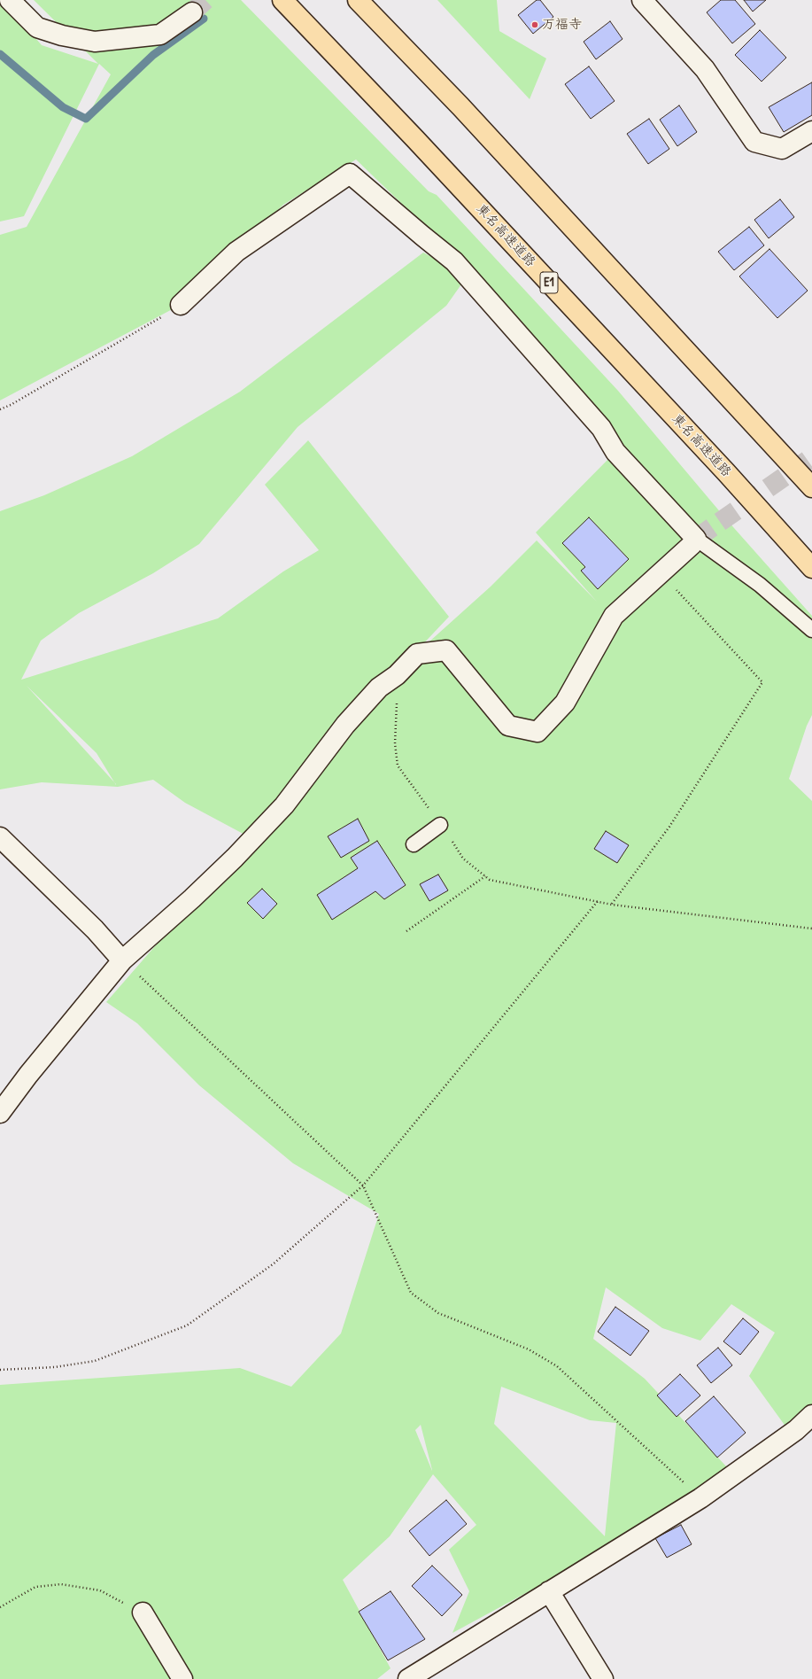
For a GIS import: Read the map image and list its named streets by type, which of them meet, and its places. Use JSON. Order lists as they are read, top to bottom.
{
  "streets": {
    "highway": ["東名高速道路", "E1"]
  },
  "places": ["万福寺"]
}
